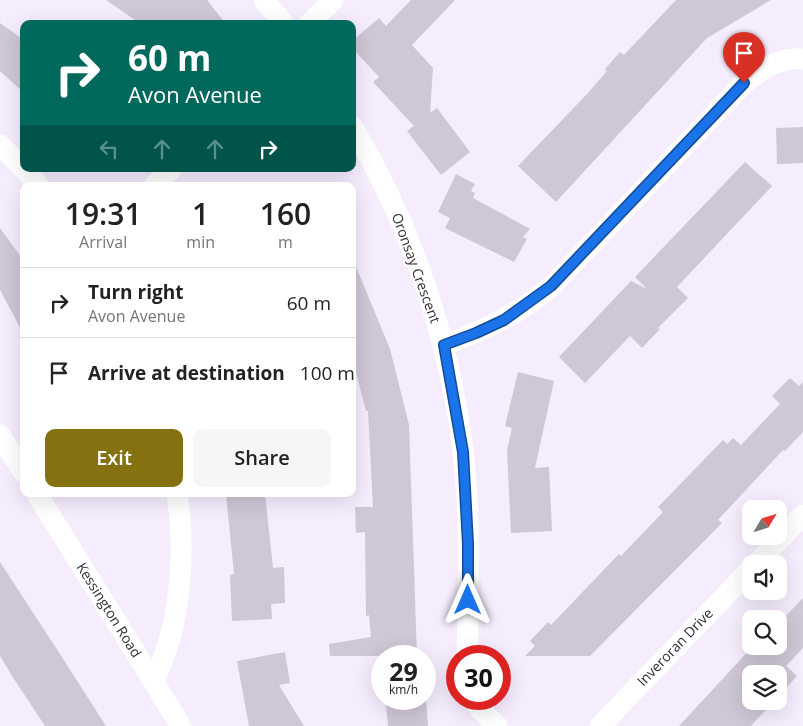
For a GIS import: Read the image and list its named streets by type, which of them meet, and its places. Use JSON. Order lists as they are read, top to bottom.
{
  "streets": {
    "street": ["Oronsay Crescent", "Kessington Road", "Inveroran Drive"]
  },
  "north": "top right",
  "page": {
    "turn": ["60 m", "Avon Avenue"],
    "eta": [
      "19:31",
      "Arrival",
      "1",
      "min",
      "160",
      "m"
    ],
    "list": [
      {
        "name": "Turn right",
        "note": "Avon Avenue",
        "value": "60 m"
      },
      {
        "name": "Arrive at destination",
        "value": "100 m"
      }
    ],
    "buttons": ["Exit", "Share"],
    "speed": "29 km/h",
    "limit": "30"
  }
}
